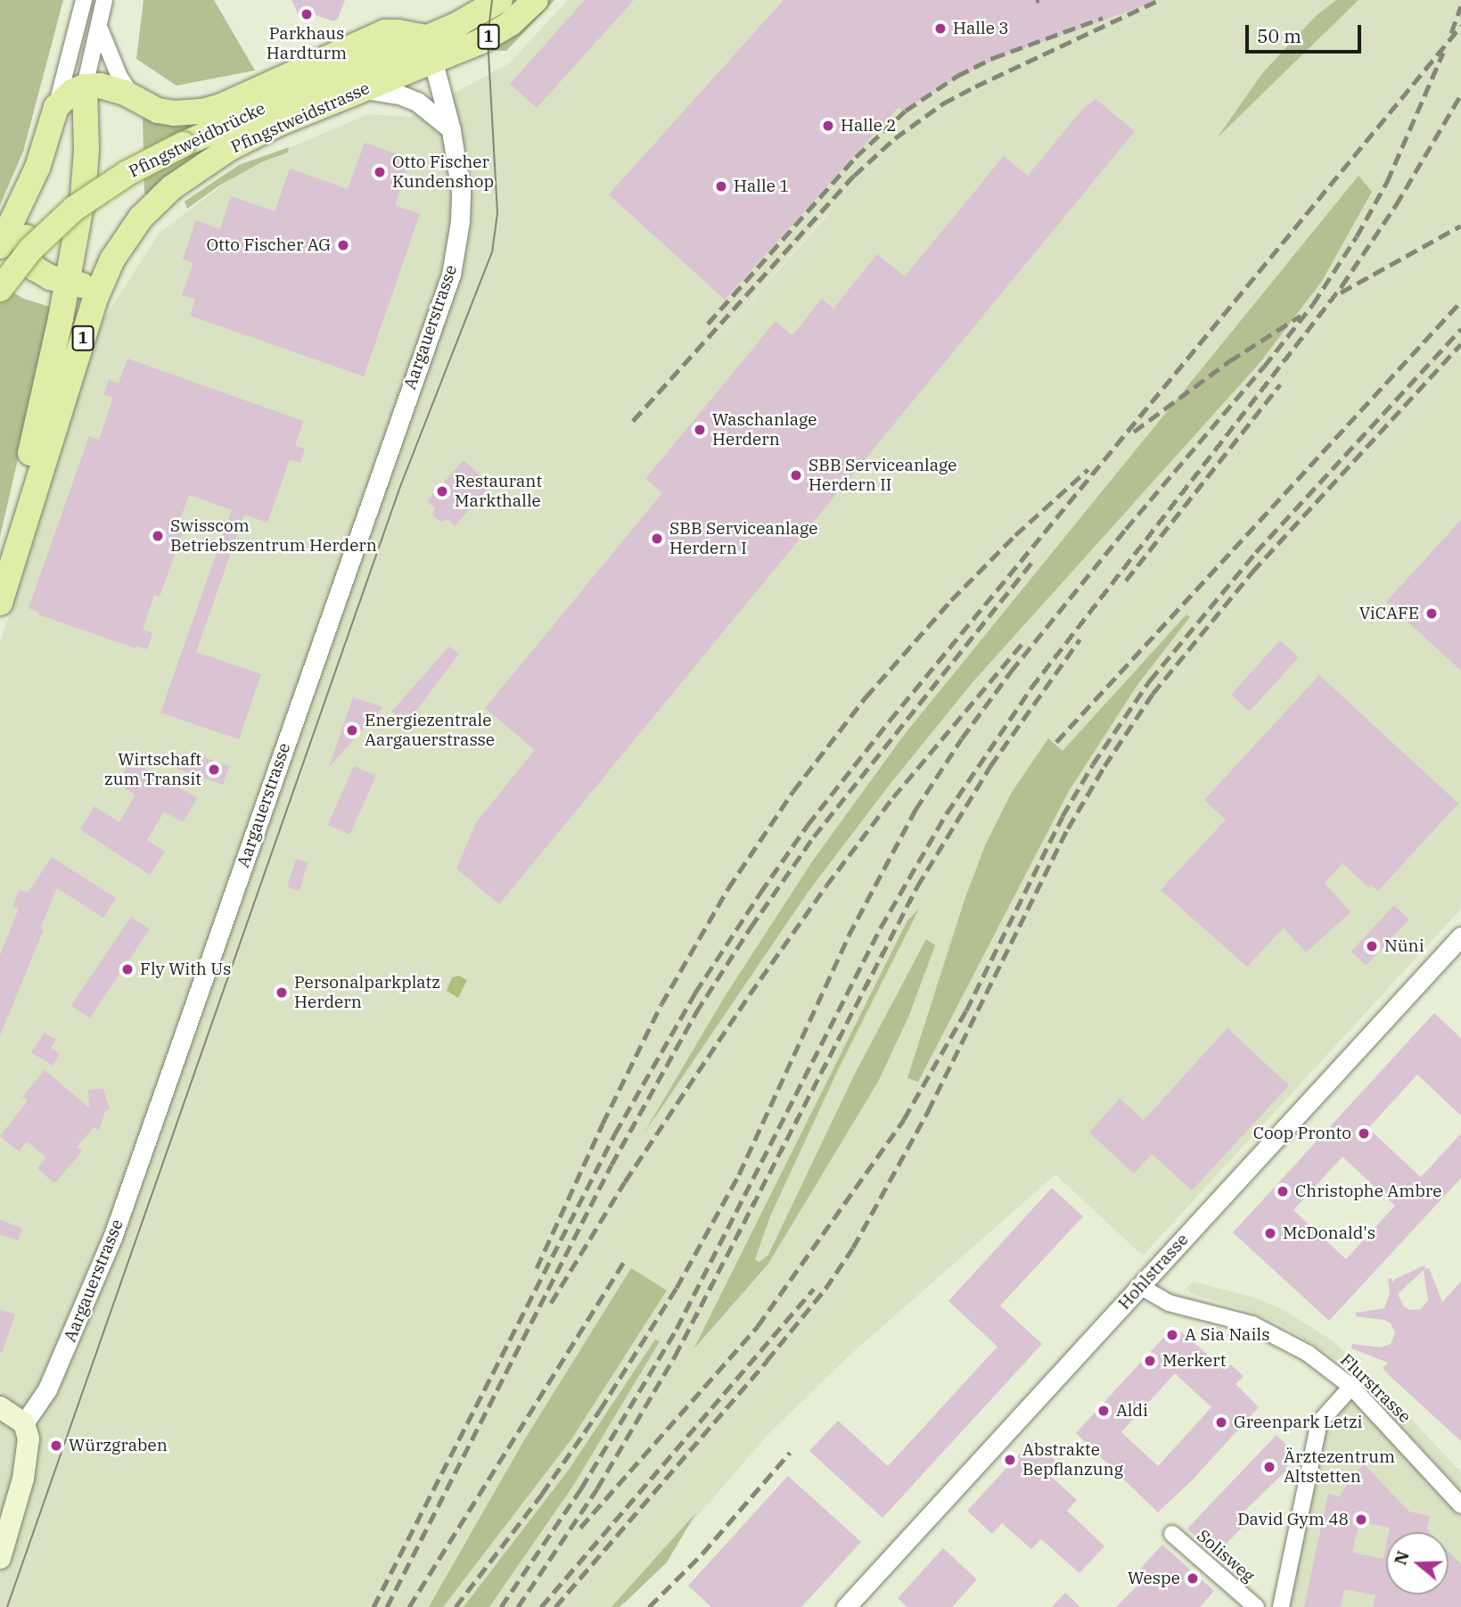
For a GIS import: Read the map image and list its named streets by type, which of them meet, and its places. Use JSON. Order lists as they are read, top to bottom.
{
  "streets": {
    "main road": ["1", "Pfingstweidstrasse", "Pfingstweidbrücke"],
    "street": [
      "Aargauerstrasse",
      "Hohlstrasse",
      "Flurstrasse",
      "Solisweg"
    ]
  },
  "crossings": [
    ["Pfingstweidstrasse", "Pfingstweidbrücke"],
    ["Pfingstweidstrasse", "Aargauerstrasse"],
    ["Pfingstweidbrücke", "Aargauerstrasse"],
    ["Hohlstrasse", "Flurstrasse"]
  ],
  "places": [
    "Parkhaus Hardturm",
    "Halle 3",
    "Halle 2",
    "Otto Fischer Kundenshop",
    "Halle 1",
    "Otto Fischer AG",
    "Waschanlage Herdern",
    "SBB Serviceanlage Herdern II",
    "Restaurant Markthalle",
    "Swisscom Betriebszentrum Herdern",
    "SBB Serviceanlage Herdern I",
    "ViCAFE",
    "Energiezentrale Aargauerstrasse",
    "Wirtschaft zum Transit",
    "Nüni",
    "Fly With Us",
    "Personalparkplatz Herdern",
    "Coop Pronto",
    "Christophe Ambre",
    "McDonald's",
    "A Sia Nails",
    "Merkert",
    "Aldi",
    "Greenpark Letzi",
    "Würzgraben",
    "Abstrakte Bepflanzung",
    "Ärztezentrum Altstetten",
    "David Gym 48",
    "Wespe"
  ],
  "scale_bar": "50 m",
  "north": "left"
}
